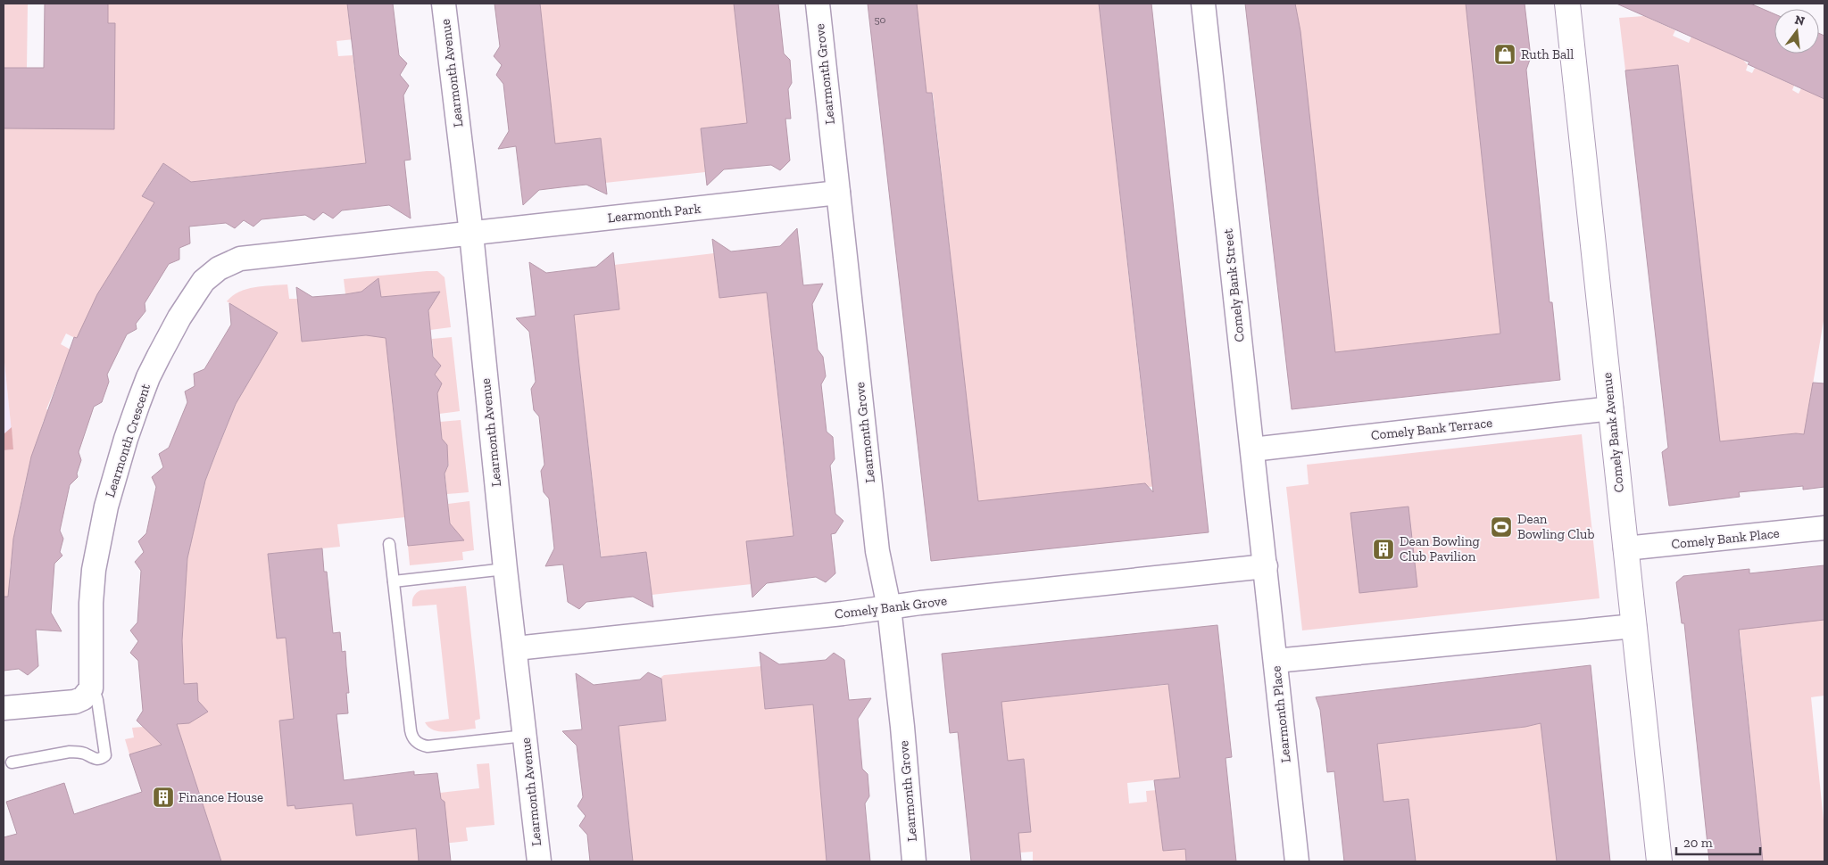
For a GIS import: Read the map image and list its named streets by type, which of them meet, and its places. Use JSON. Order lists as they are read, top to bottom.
{
  "streets": {
    "street": [
      "Learmonth Avenue",
      "Learmonth Grove",
      "Learmonth Park",
      "Comely Bank Street",
      "Comely Bank Terrace",
      "Comely Bank Avenue",
      "Learmonth Crescent",
      "Comely Bank Place",
      "Comely Bank Grove",
      "Learmonth Place"
    ]
  },
  "crossings": [
    ["Learmonth Avenue", "Learmonth Park"],
    ["Learmonth Avenue", "Learmonth Crescent"],
    ["Learmonth Avenue", "Comely Bank Grove"],
    ["Learmonth Grove", "Learmonth Park"],
    ["Learmonth Grove", "Comely Bank Grove"],
    ["Learmonth Park", "Learmonth Crescent"],
    ["Comely Bank Street", "Comely Bank Terrace"],
    ["Comely Bank Street", "Comely Bank Grove"],
    ["Comely Bank Street", "Learmonth Place"],
    ["Comely Bank Terrace", "Comely Bank Avenue"],
    ["Comely Bank Avenue", "Comely Bank Place"],
    ["Comely Bank Grove", "Learmonth Place"]
  ],
  "places": {
    "shop": ["Ruth Ball"],
    "sports": ["Dean Bowling Club"],
    "building": ["Dean Bowling Club Pavilion", "Finance House"]
  },
  "house_numbers": ["50"],
  "scale_bar": "20 m",
  "north": "top"
}
